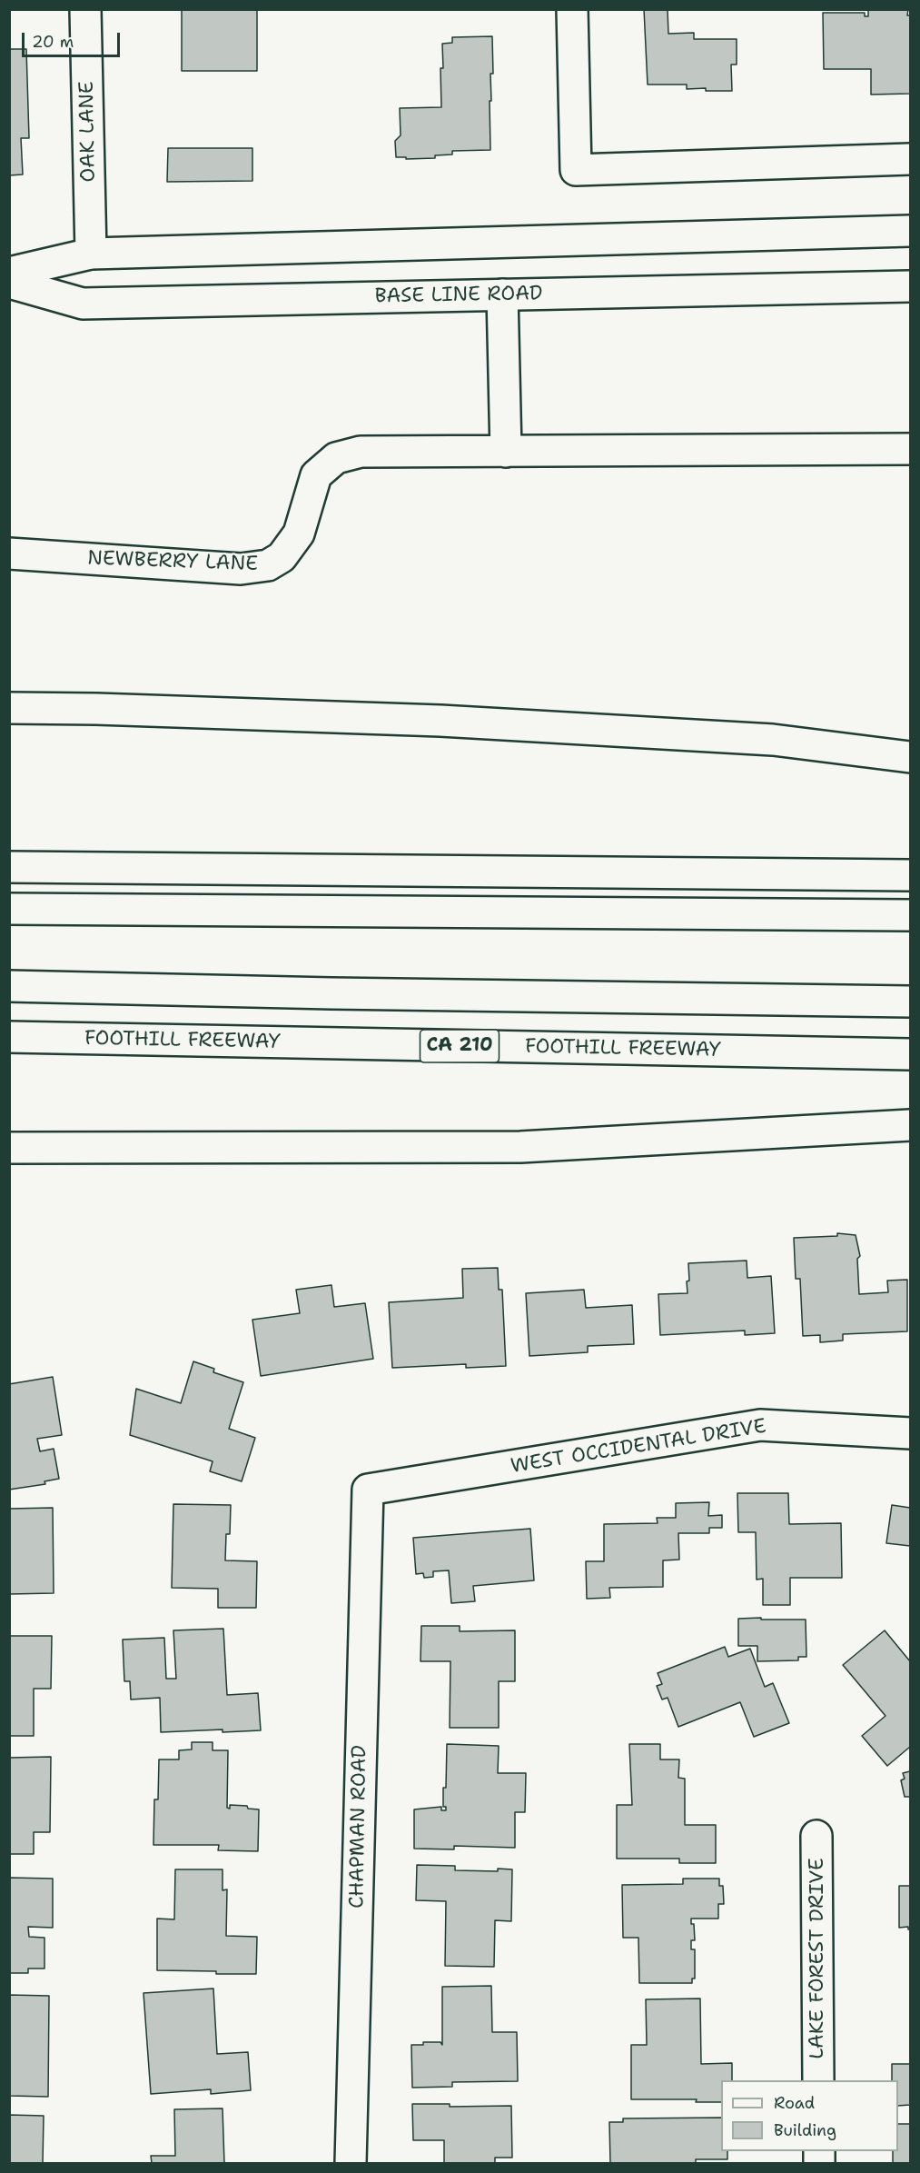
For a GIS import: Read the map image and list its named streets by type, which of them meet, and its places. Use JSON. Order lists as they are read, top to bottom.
{
  "streets": {
    "main road": [
      "OAK LANE",
      "BASE LINE ROAD",
      "NEWBERRY LANE",
      "FOOTHILL FREEWAY",
      "CA 210",
      "WEST OCCIDENTAL DRIVE",
      "CHAPMAN ROAD",
      "LAKE FOREST DRIVE"
    ]
  },
  "crossings": [
    ["WEST OCCIDENTAL DRIVE", "CHAPMAN ROAD"]
  ],
  "legend": ["Road", "Building"],
  "scale_bar": "20 m"
}
